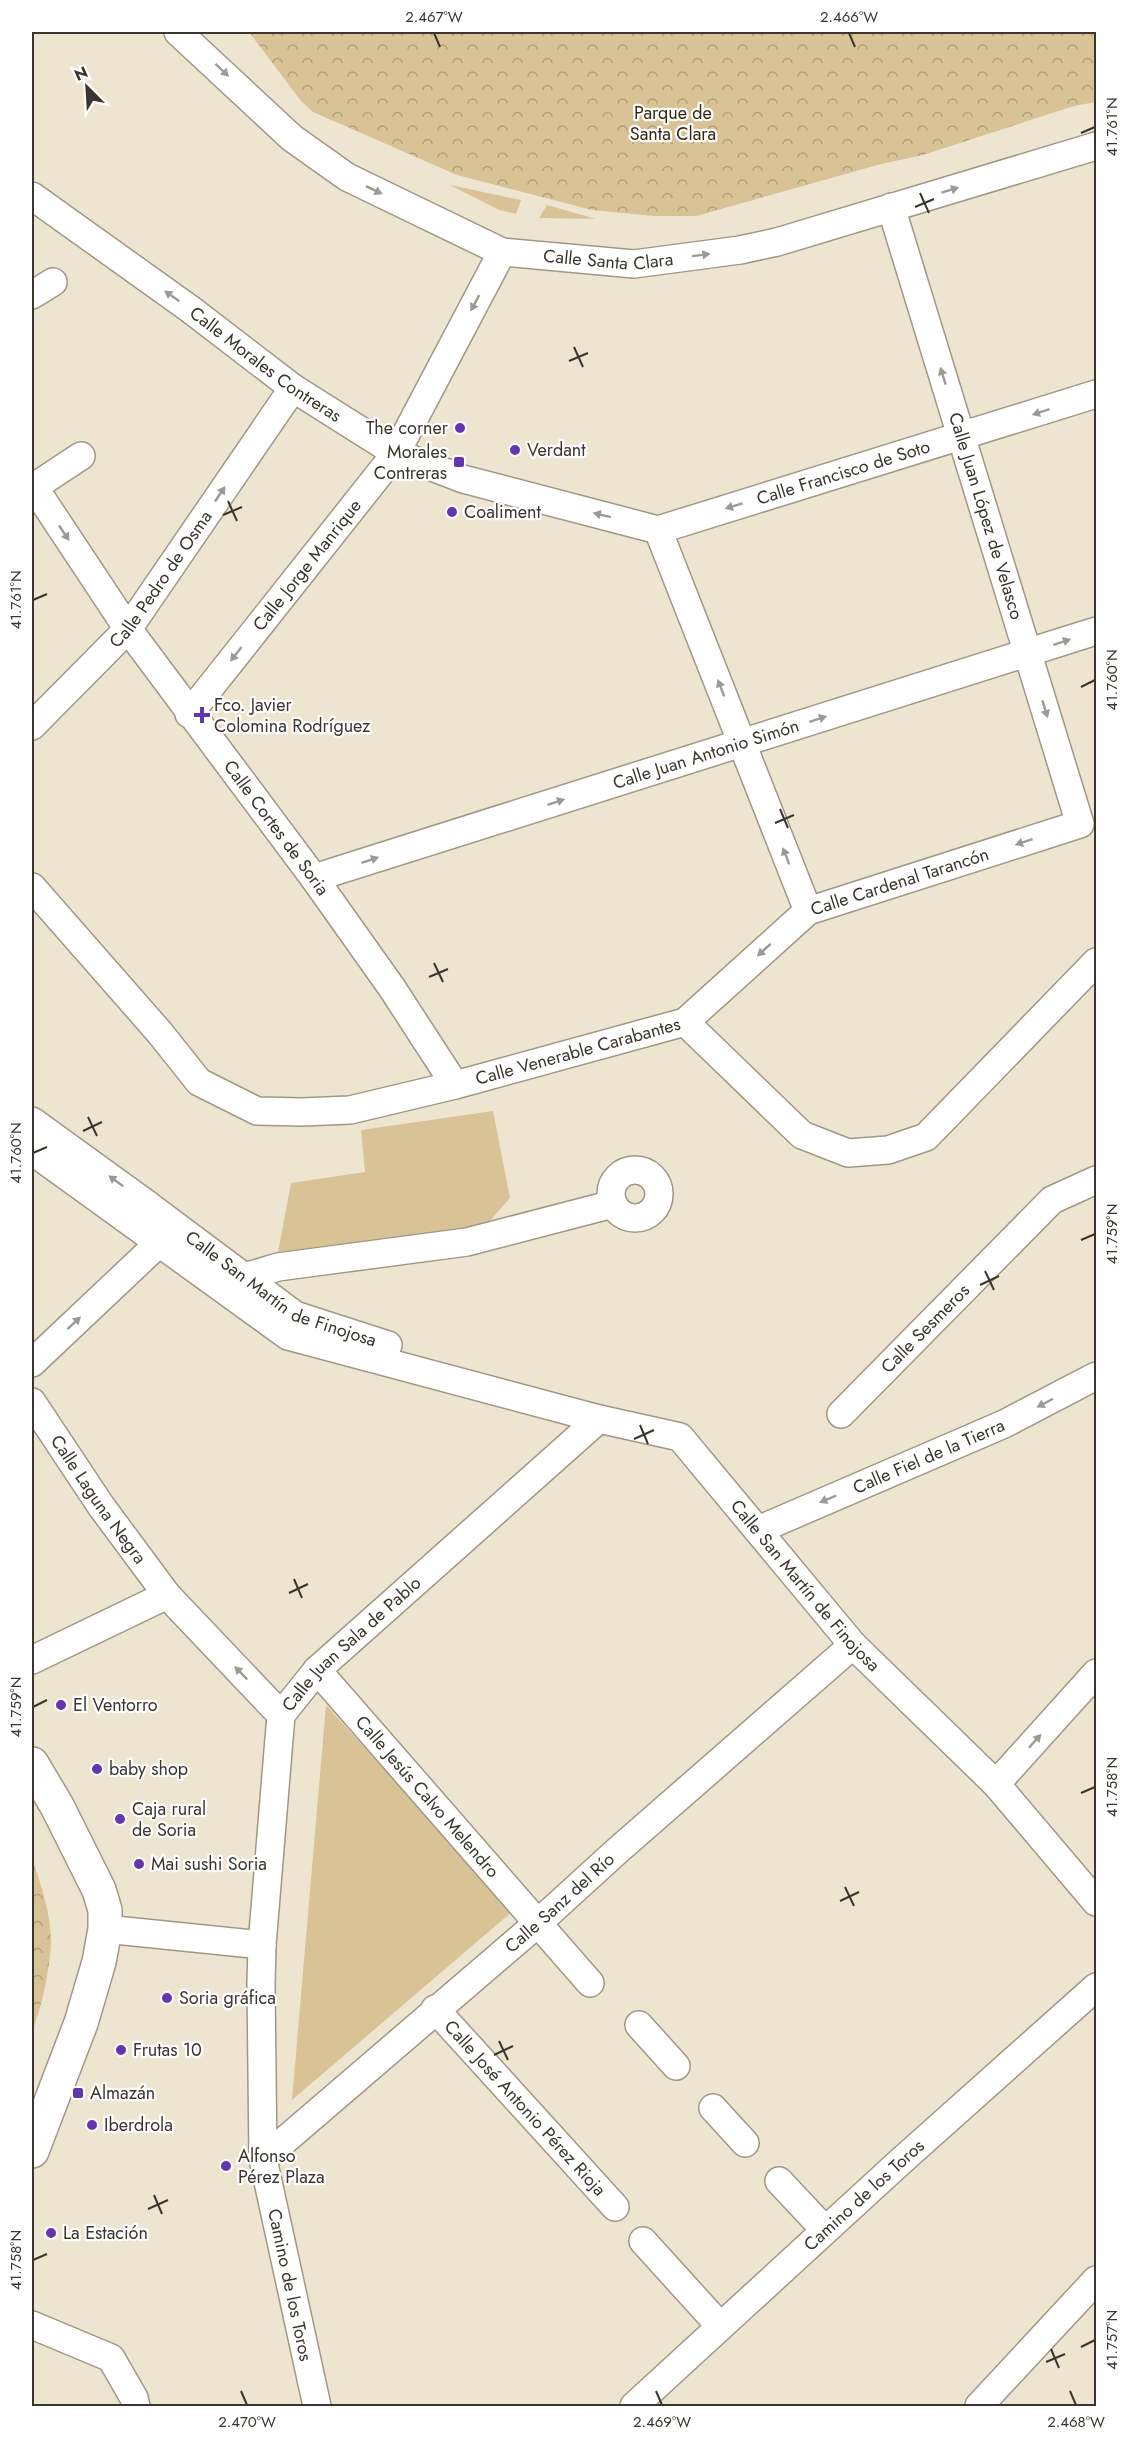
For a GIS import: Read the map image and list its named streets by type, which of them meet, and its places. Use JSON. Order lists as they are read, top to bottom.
{
  "streets": {
    "street": [
      "Calle Santa Clara",
      "Calle Morales Contreras",
      "Calle Francisco de Soto",
      "Calle Juan López de Velasco",
      "Calle Jorge Manrique",
      "Calle Pedro de Osma",
      "Calle Juan Antonio Simón",
      "Calle Cortes de Soria",
      "Calle Cardenal Tarancón",
      "Calle Venerable Carabantes",
      "Calle San Martín de Finojosa",
      "Calle Sesmeros",
      "Calle Fiel de la Tierra",
      "Calle Laguna Negra",
      "Calle Juan Sala de Pablo",
      "Calle Jesús Calvo Melendro",
      "Calle Sanz del Río",
      "Calle José Antonio Pérez Rioja",
      "Camino de los Toros"
    ]
  },
  "crossings": [
    ["Calle Santa Clara", "Calle Juan López de Velasco"],
    ["Calle Santa Clara", "Calle Jorge Manrique"],
    ["Calle Morales Contreras", "Calle Francisco de Soto"],
    ["Calle Morales Contreras", "Calle Jorge Manrique"],
    ["Calle Morales Contreras", "Calle Pedro de Osma"],
    ["Calle Francisco de Soto", "Calle Juan López de Velasco"],
    ["Calle Juan López de Velasco", "Calle Juan Antonio Simón"],
    ["Calle Juan López de Velasco", "Calle Cardenal Tarancón"],
    ["Calle Jorge Manrique", "Calle Cortes de Soria"],
    ["Calle Pedro de Osma", "Calle Cortes de Soria"],
    ["Calle Juan Antonio Simón", "Calle Cortes de Soria"],
    ["Calle Cortes de Soria", "Calle Venerable Carabantes"],
    ["Calle Cardenal Tarancón", "Calle Venerable Carabantes"],
    ["Calle San Martín de Finojosa", "Calle Fiel de la Tierra"],
    ["Calle San Martín de Finojosa", "Calle Juan Sala de Pablo"],
    ["Calle San Martín de Finojosa", "Calle Sanz del Río"],
    ["Calle Laguna Negra", "Calle Juan Sala de Pablo"],
    ["Calle Juan Sala de Pablo", "Calle Jesús Calvo Melendro"],
    ["Calle Juan Sala de Pablo", "Camino de los Toros"],
    ["Calle Jesús Calvo Melendro", "Calle Sanz del Río"],
    ["Calle Sanz del Río", "Calle José Antonio Pérez Rioja"],
    ["Calle Sanz del Río", "Camino de los Toros"]
  ],
  "one_way": [
    "Calle Santa Clara",
    "Calle Morales Contreras",
    "Calle Francisco de Soto",
    "Calle Jorge Manrique",
    "Calle Pedro de Osma",
    "Calle Juan Antonio Simón",
    "Calle Cardenal Tarancón",
    "Calle Fiel de la Tierra"
  ],
  "parks": ["Parque de Santa Clara"],
  "places": {
    "other": [
      "The corner",
      "Verdant",
      "Coaliment",
      "El Ventorro",
      "baby shop",
      "Caja rural de Soria",
      "Mai sushi Soria",
      "Soria gráfica",
      "Frutas 10",
      "Iberdrola",
      "Alfonso Pérez Plaza",
      "La Estación"
    ],
    "transit": ["Morales Contreras", "Almazán"],
    "health": ["Fco. Javier Colomina Rodríguez"]
  },
  "north": "top left",
  "coordinates": [
    "2.467°W",
    "2.466°W",
    "41.761°N",
    "41.760°N",
    "41.759°N",
    "41.758°N",
    "41.757°N",
    "2.470°W",
    "2.469°W",
    "2.468°W"
  ]
}
